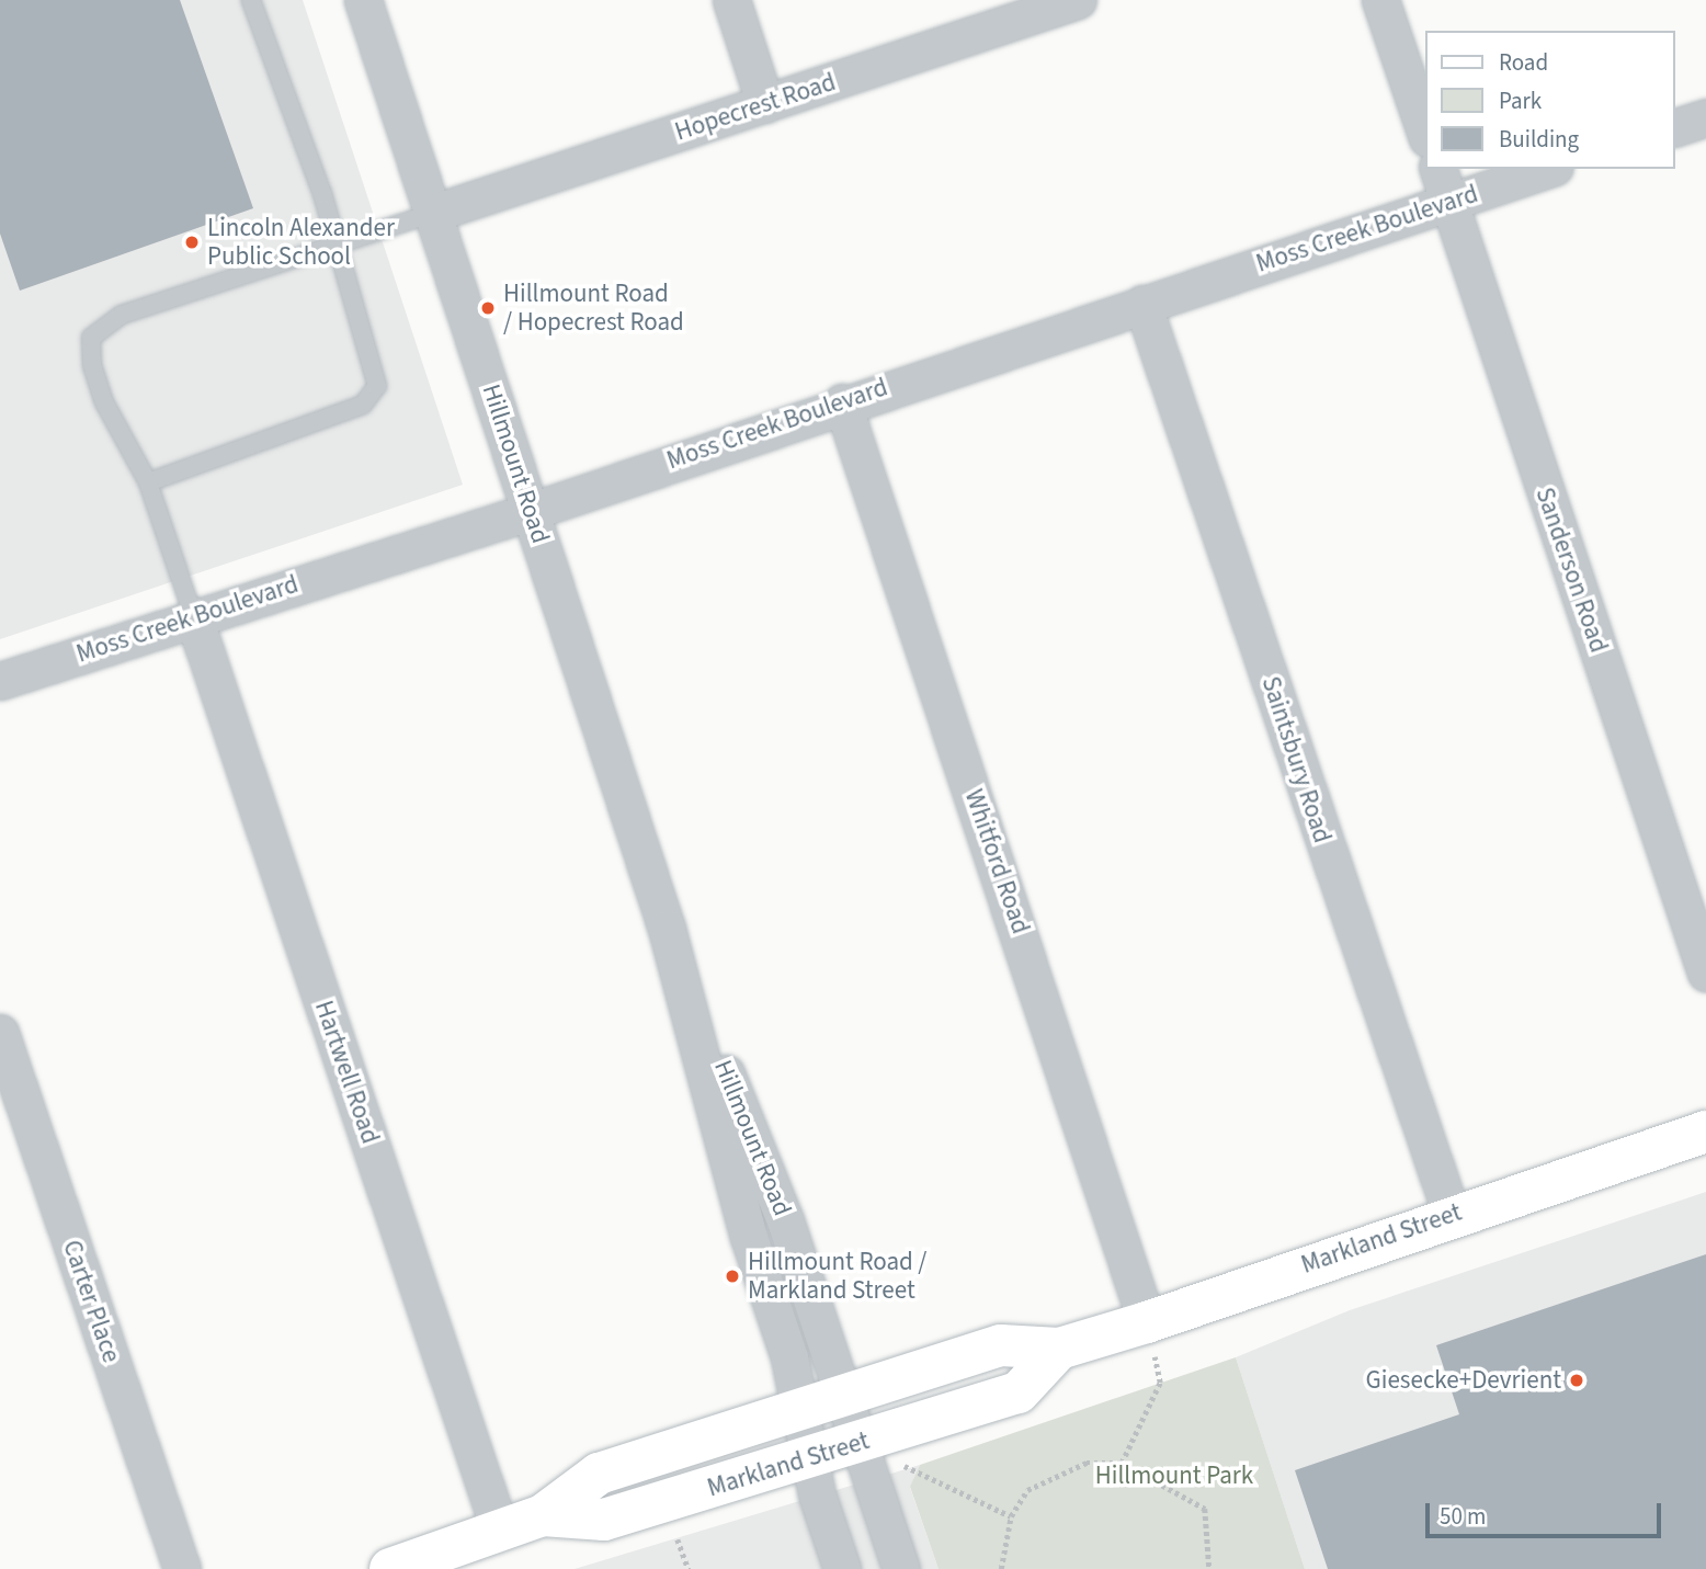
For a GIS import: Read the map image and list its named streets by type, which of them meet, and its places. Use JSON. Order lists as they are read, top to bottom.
{
  "streets": {
    "street": [
      "Hopecrest Road",
      "Moss Creek Boulevard",
      "Hillmount Road",
      "Sanderson Road",
      "Saintsbury Road",
      "Whitford Road",
      "Hartwell Road",
      "Markland Street",
      "Carter Place"
    ]
  },
  "crossings": [
    ["Hopecrest Road", "Hillmount Road"],
    ["Moss Creek Boulevard", "Hillmount Road"],
    ["Moss Creek Boulevard", "Sanderson Road"],
    ["Moss Creek Boulevard", "Saintsbury Road"],
    ["Moss Creek Boulevard", "Whitford Road"],
    ["Moss Creek Boulevard", "Hartwell Road"],
    ["Hillmount Road", "Markland Street"],
    ["Saintsbury Road", "Markland Street"],
    ["Whitford Road", "Markland Street"],
    ["Hartwell Road", "Markland Street"]
  ],
  "parks": ["Hillmount Park"],
  "places": [
    "Lincoln Alexander Public School",
    "Hillmount Road / Hopecrest Road",
    "Hillmount Road / Markland Street",
    "Giesecke+Devrient"
  ],
  "legend": ["Road", "Park", "Building"],
  "scale_bar": "50 m"
}
